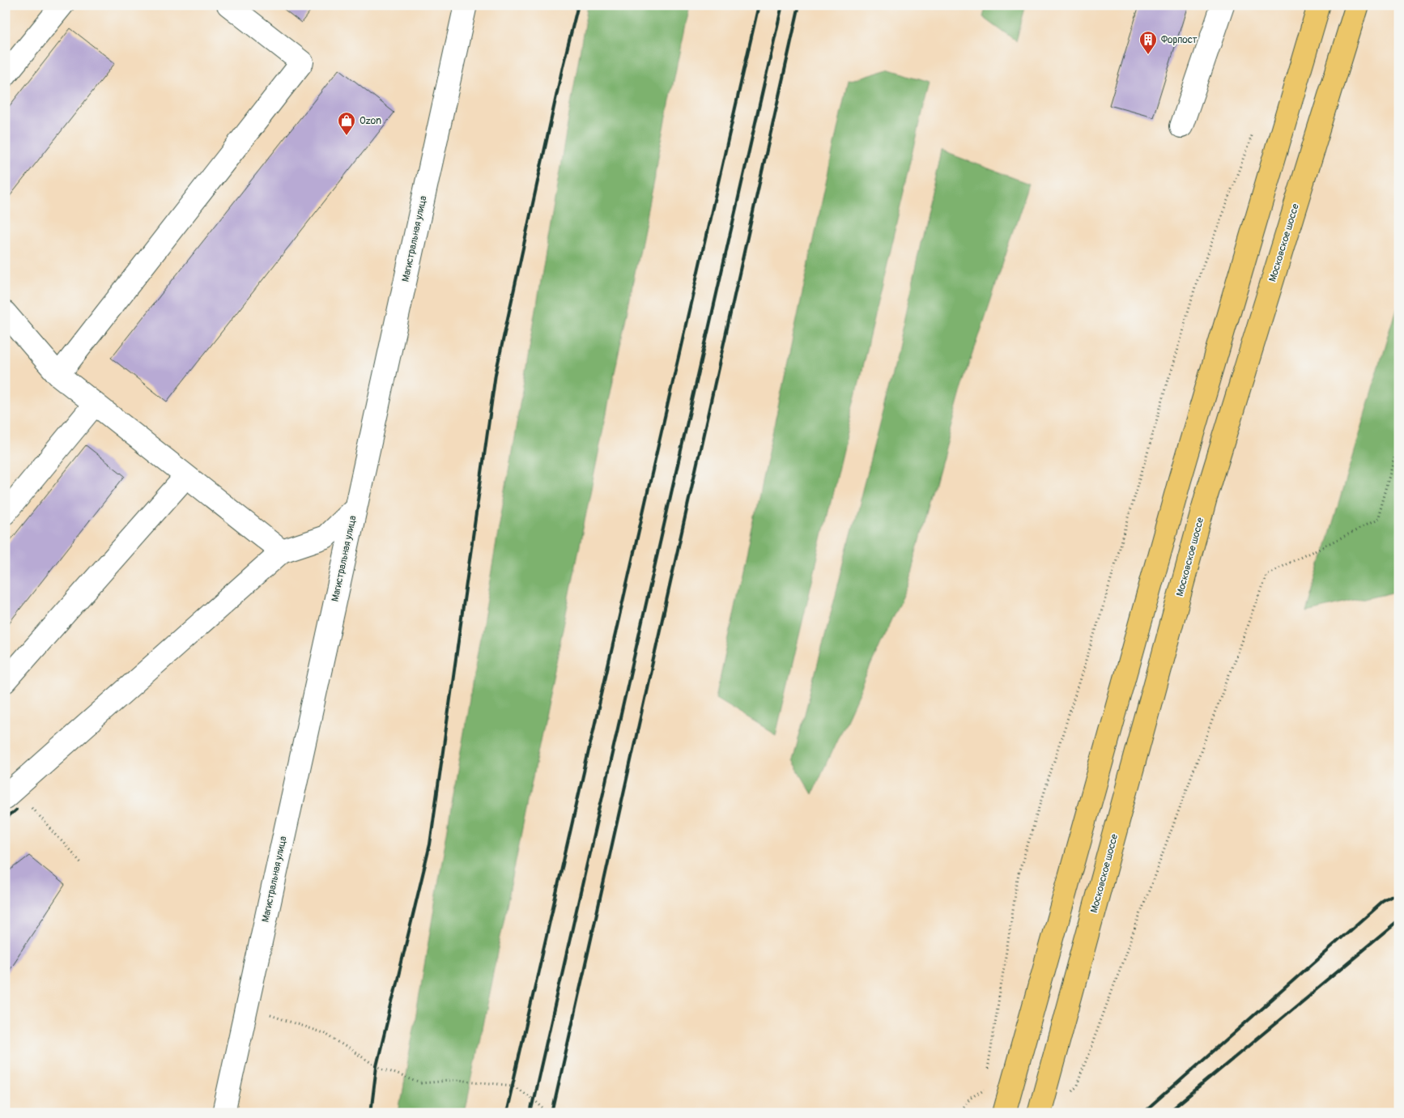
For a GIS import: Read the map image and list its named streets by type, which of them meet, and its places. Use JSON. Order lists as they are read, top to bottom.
{
  "streets": {
    "main road": ["Московское шоссе"],
    "street": ["Магистральная улица"]
  },
  "places": {
    "building": ["Форпост"],
    "shop": ["Ozon"]
  }
}
